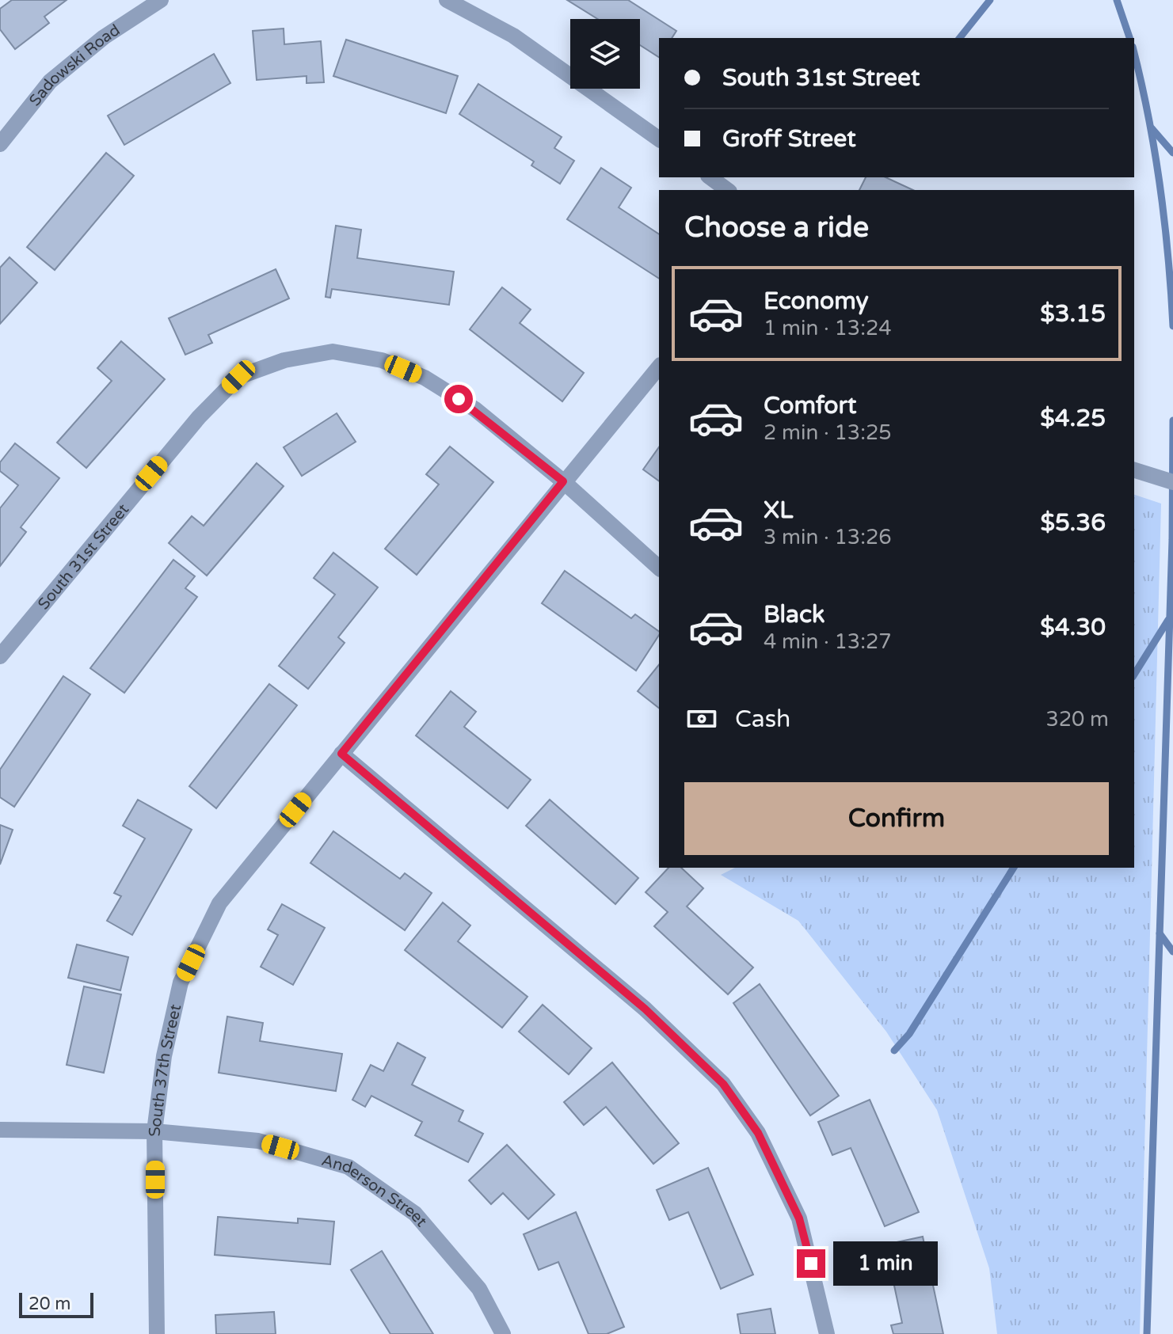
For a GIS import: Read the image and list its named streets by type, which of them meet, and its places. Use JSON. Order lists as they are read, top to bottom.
{
  "streets": {
    "street": [
      "Sadowski Road",
      "South 31st Street",
      "South 37th Street",
      "Anderson Street"
    ]
  },
  "crossings": [
    ["South 31st Street", "South 37th Street"],
    ["South 37th Street", "Anderson Street"]
  ],
  "scale_bar": "20 m",
  "page": {
    "banner": ["South 31st Street", "Groff Street"],
    "heading": "Choose a ride",
    "list": [
      {
        "name": "Economy",
        "note": "1 min · 13:24",
        "value": "$3.15"
      },
      {
        "name": "Comfort",
        "note": "2 min · 13:25",
        "value": "$4.25"
      },
      {
        "name": "XL",
        "note": "3 min · 13:26",
        "value": "$5.36"
      },
      {
        "name": "Black",
        "note": "4 min · 13:27",
        "value": "$4.30"
      }
    ],
    "pay": ["Cash", "320 m"],
    "buttons": "Confirm",
    "bubble": "1 min",
    "scale": "20 m"
  }
}
